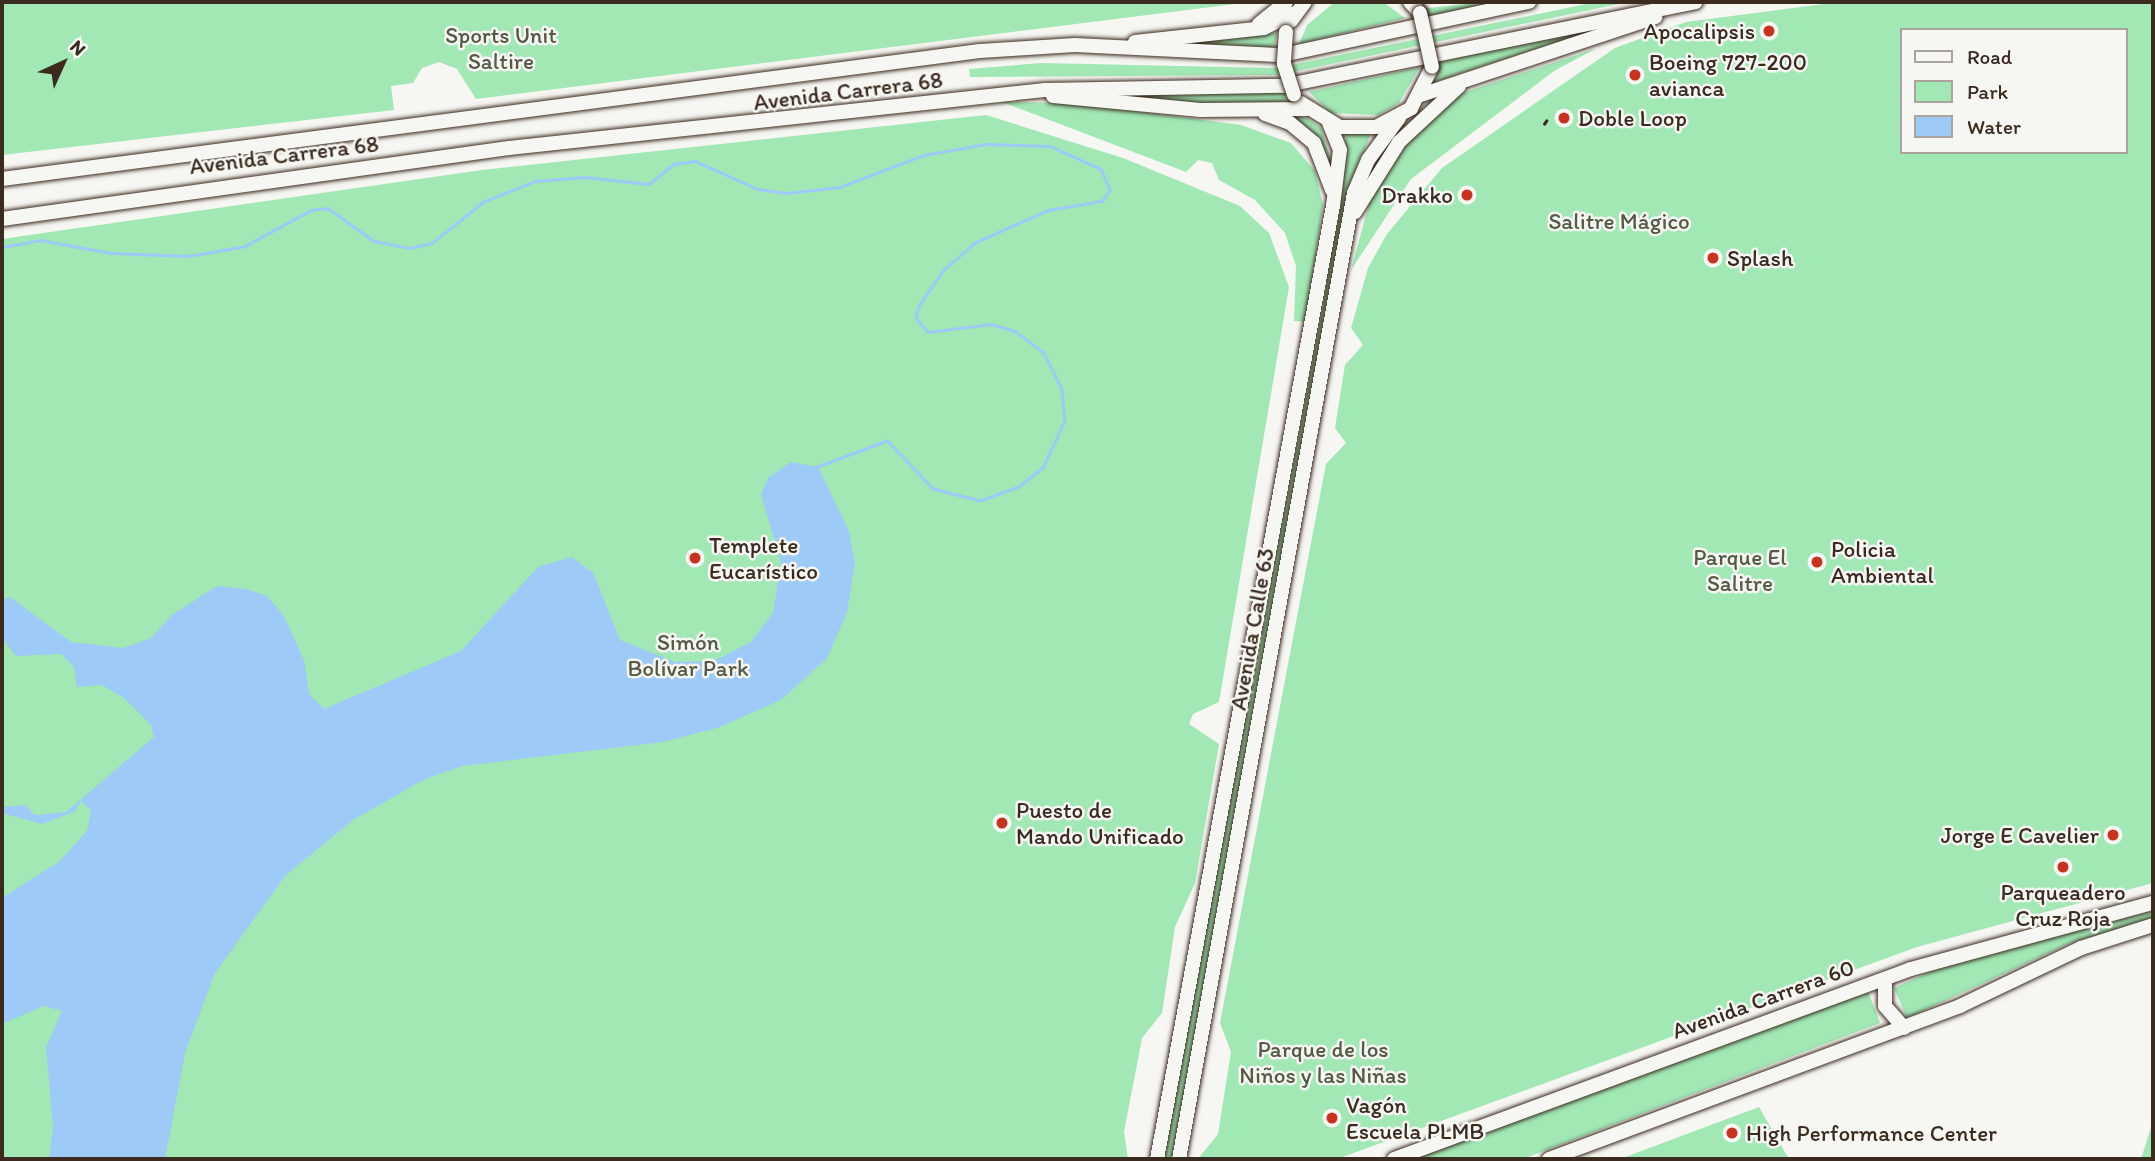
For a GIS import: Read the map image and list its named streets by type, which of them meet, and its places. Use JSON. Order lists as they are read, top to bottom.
{
  "streets": {
    "main road": ["Avenida Carrera 68", "Avenida Calle 63", "Avenida Carrera 60"]
  },
  "parks": [
    "Sports Unit Saltire",
    "Salitre Mágico",
    "Parque El Salitre",
    "Simón Bolívar Park",
    "Parque de los Niños y las Niñas"
  ],
  "places": [
    "Apocalipsis",
    "Boeing 727-200 avianca",
    "Doble Loop",
    "Drakko",
    "Splash",
    "Templete Eucarístico",
    "Policia Ambiental",
    "Puesto de Mando Unificado",
    "Jorge E Cavelier",
    "Parqueadero Cruz Roja",
    "Vagón Escuela PLMB",
    "High Performance Center"
  ],
  "legend": ["Road", "Park", "Water"],
  "north": "top right"
}
